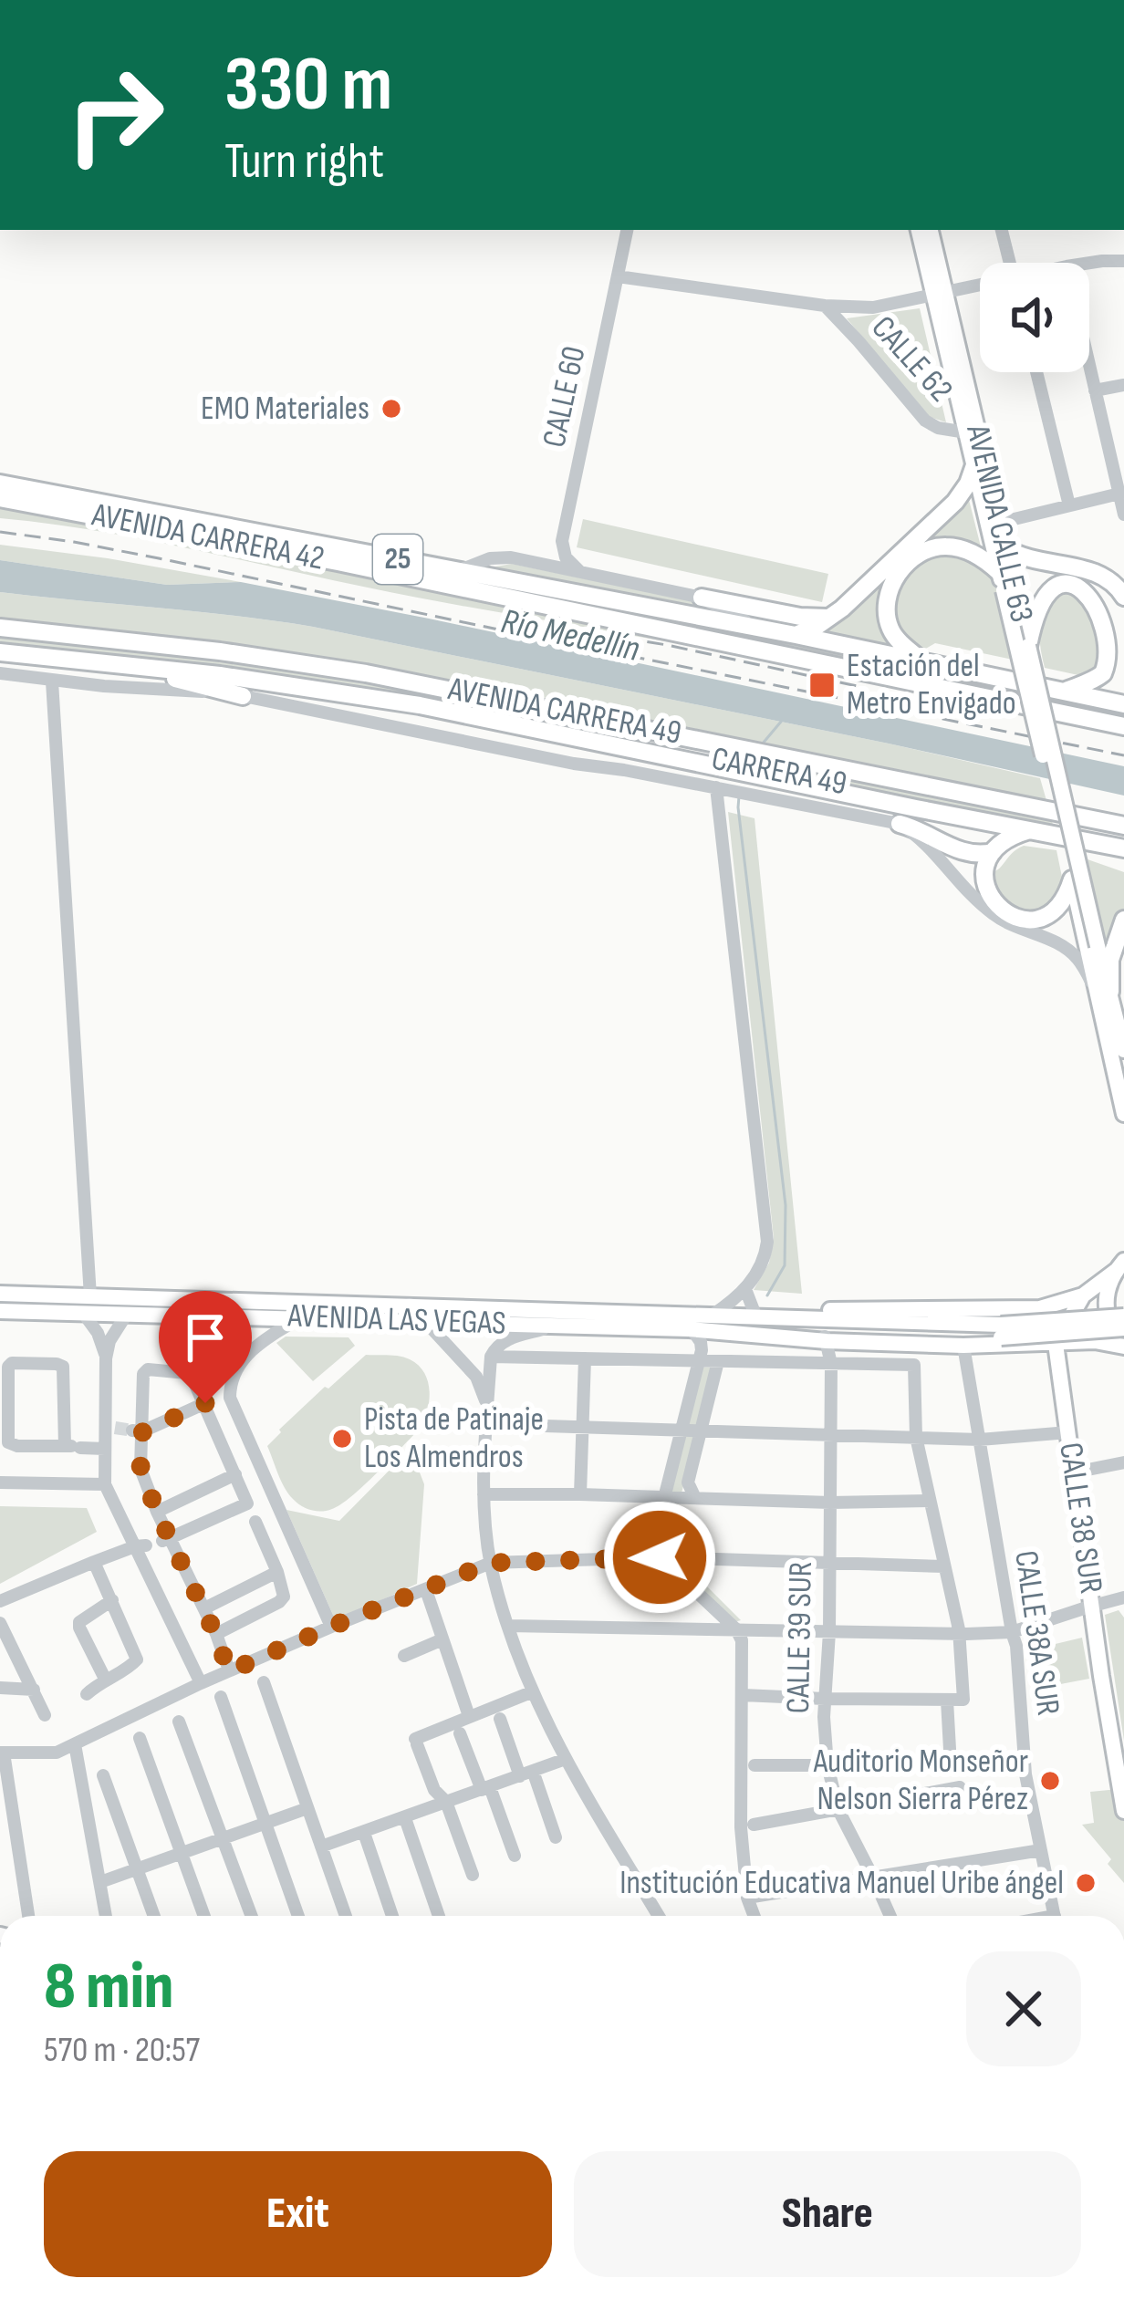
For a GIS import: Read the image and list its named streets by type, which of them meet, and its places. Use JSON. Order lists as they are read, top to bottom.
{
  "streets": {
    "highway": ["AVENIDA CARRERA 42", "25", "AVENIDA CARRERA 49"],
    "main road": ["AVENIDA CALLE 63", "AVENIDA LAS VEGAS", "CALLE 38 SUR"],
    "street": [
      "CALLE 62",
      "CALLE 60",
      "CARRERA 49",
      "CALLE 38A SUR",
      "CALLE 39 SUR"
    ]
  },
  "crossings": [
    ["CALLE 62", "AVENIDA CALLE 63"],
    ["CALLE 60", "AVENIDA CARRERA 42"],
    ["AVENIDA LAS VEGAS", "CALLE 38 SUR"],
    ["AVENIDA LAS VEGAS", "CALLE 38A SUR"],
    ["AVENIDA LAS VEGAS", "CALLE 39 SUR"]
  ],
  "water": ["Río Medellín"],
  "places": {
    "other": [
      "EMO Materiales",
      "Pista de Patinaje Los Almendros",
      "Auditorio Monseñor Nelson Sierra Pérez",
      "Institución Educativa Manuel Uribe ángel"
    ],
    "transit": ["Estación del Metro Envigado"]
  },
  "page": {
    "turn": ["330 m", "Turn right"],
    "heading": ["8 min", "570 m · 20:57"],
    "buttons": ["Exit", "Share"]
  }
}
